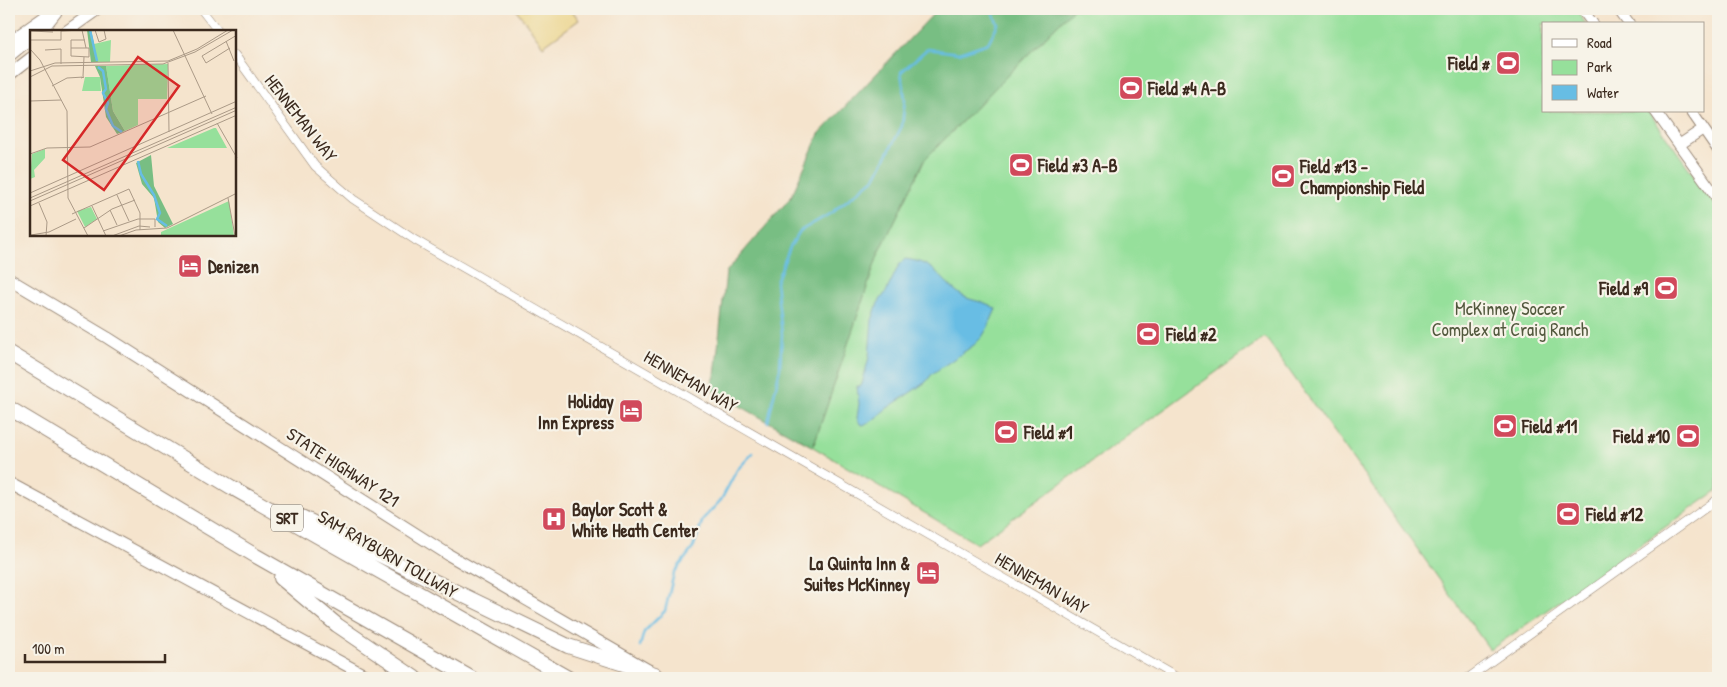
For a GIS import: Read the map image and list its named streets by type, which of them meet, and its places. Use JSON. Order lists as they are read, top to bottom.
{
  "streets": {
    "highway": ["SRT", "SAM RAYBURN TOLLWAY"],
    "main road": ["STATE HIGHWAY 121"],
    "street": ["HENNEMAN WAY"]
  },
  "parks": ["McKinney Soccer Complex at Craig Ranch"],
  "places": {
    "sports": [
      "Field #",
      "Field #4 A-B",
      "Field #3 A-B",
      "Field #13 - Championship Field",
      "Field #9",
      "Field #2",
      "Field #11",
      "Field #1",
      "Field #10",
      "Field #12"
    ],
    "hotel": ["Denizen", "Holiday Inn Express", "La Quinta Inn & Suites McKinney"],
    "hospital": ["Baylor Scott & White Heath Center"]
  },
  "legend": ["Road", "Park", "Water"],
  "scale_bar": "100 m"
}
